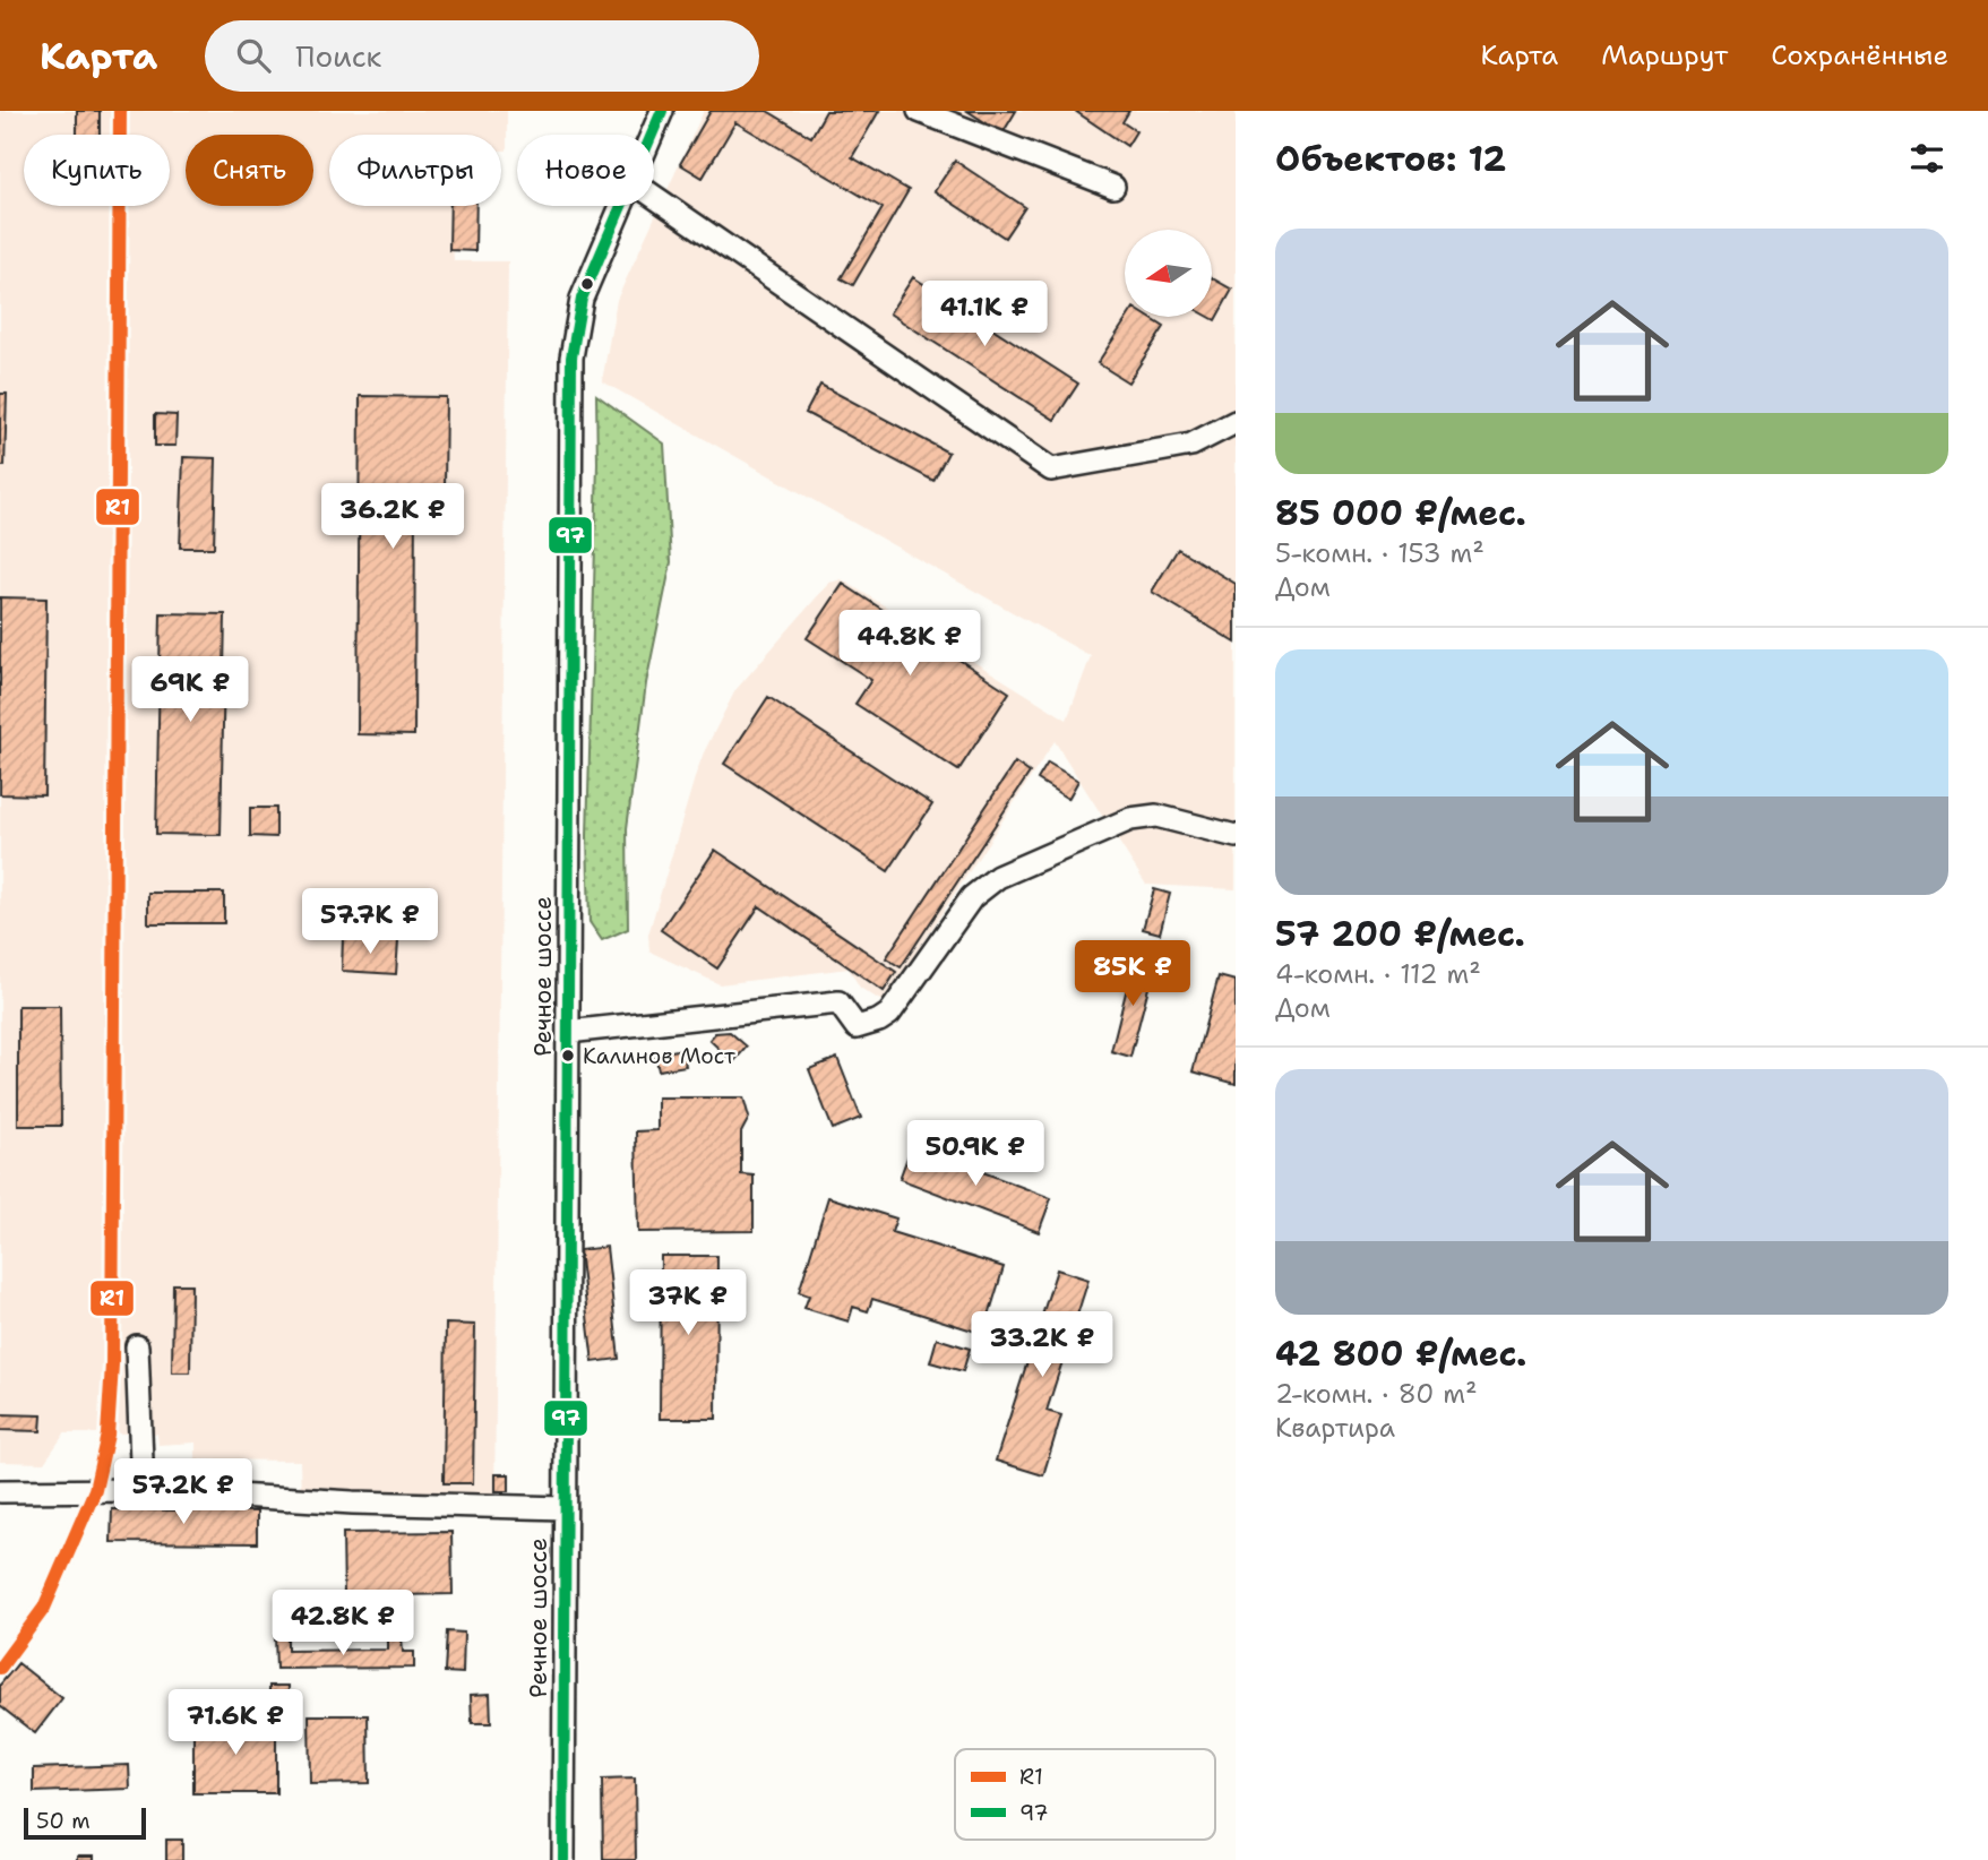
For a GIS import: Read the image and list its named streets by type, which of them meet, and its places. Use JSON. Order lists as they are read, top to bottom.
{
  "streets": {
    "street": ["Речное шоссе"]
  },
  "places": ["Калинов Мост"],
  "lines": ["transit line R1", "transit line 97"],
  "legend": ["R1", "97"],
  "scale_bar": "50 m",
  "north": "left",
  "page": {
    "header": "Карта",
    "search": "Поиск",
    "nav": ["Карта", "Маршрут", "Сохранённые"],
    "heading": "Объектов: 12",
    "chip": [
      "Купить",
      "Снять",
      "Фильтры",
      "Новое"
    ],
    "list": [
      {
        "name": "85 000 ₽/мес.",
        "note": "5-комн. · 153 m² · Дом"
      },
      {
        "name": "57 200 ₽/мес.",
        "note": "4-комн. · 112 m² · Дом"
      },
      {
        "name": "42 800 ₽/мес.",
        "note": "2-комн. · 80 m² · Квартира"
      }
    ],
    "price": [
      "41.1K ₽",
      "36.2K ₽",
      "44.8K ₽",
      "69K ₽",
      "57.7K ₽",
      "85K ₽",
      "50.9K ₽",
      "37K ₽",
      "33.2K ₽",
      "57.2K ₽",
      "42.8K ₽",
      "71.6K ₽"
    ],
    "scale": "50 m"
  }
}
